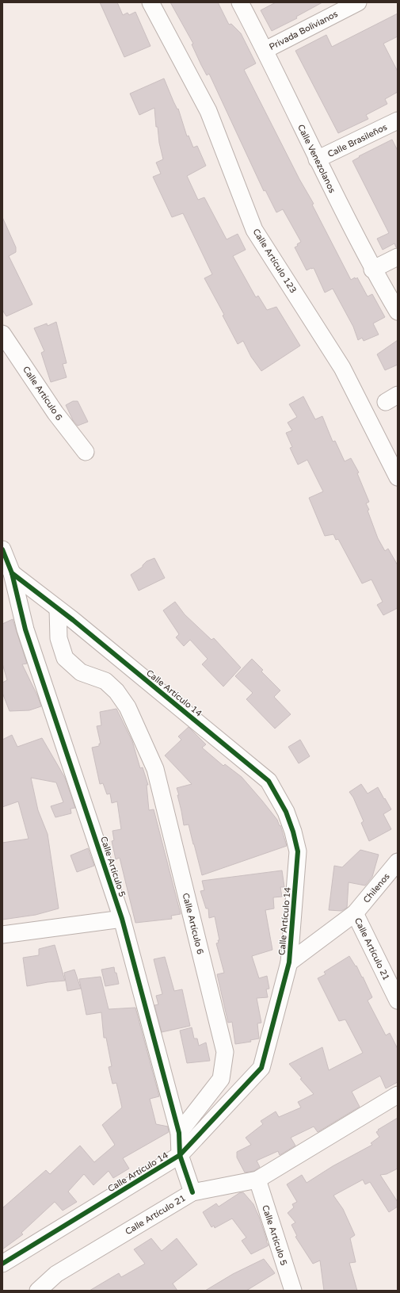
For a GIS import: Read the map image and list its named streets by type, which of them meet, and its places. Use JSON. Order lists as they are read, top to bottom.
{
  "streets": {
    "street": [
      "Privada Bolivianos",
      "Calle Brasileños",
      "Calle Venezolanos",
      "Calle Artículo 123",
      "Calle Artículo 6",
      "Calle Artículo 14",
      "Calle Artículo 5",
      "Chilenos",
      "Calle Artículo 21"
    ]
  },
  "crossings": [
    ["Privada Bolivianos", "Calle Venezolanos"],
    ["Calle Brasileños", "Calle Venezolanos"],
    ["Calle Artículo 6", "Calle Artículo 14"],
    ["Calle Artículo 6", "Calle Artículo 5"],
    ["Calle Artículo 14", "Calle Artículo 5"],
    ["Calle Artículo 14", "Chilenos"],
    ["Calle Artículo 5", "Calle Artículo 21"],
    ["Chilenos", "Calle Artículo 21"]
  ]
}
